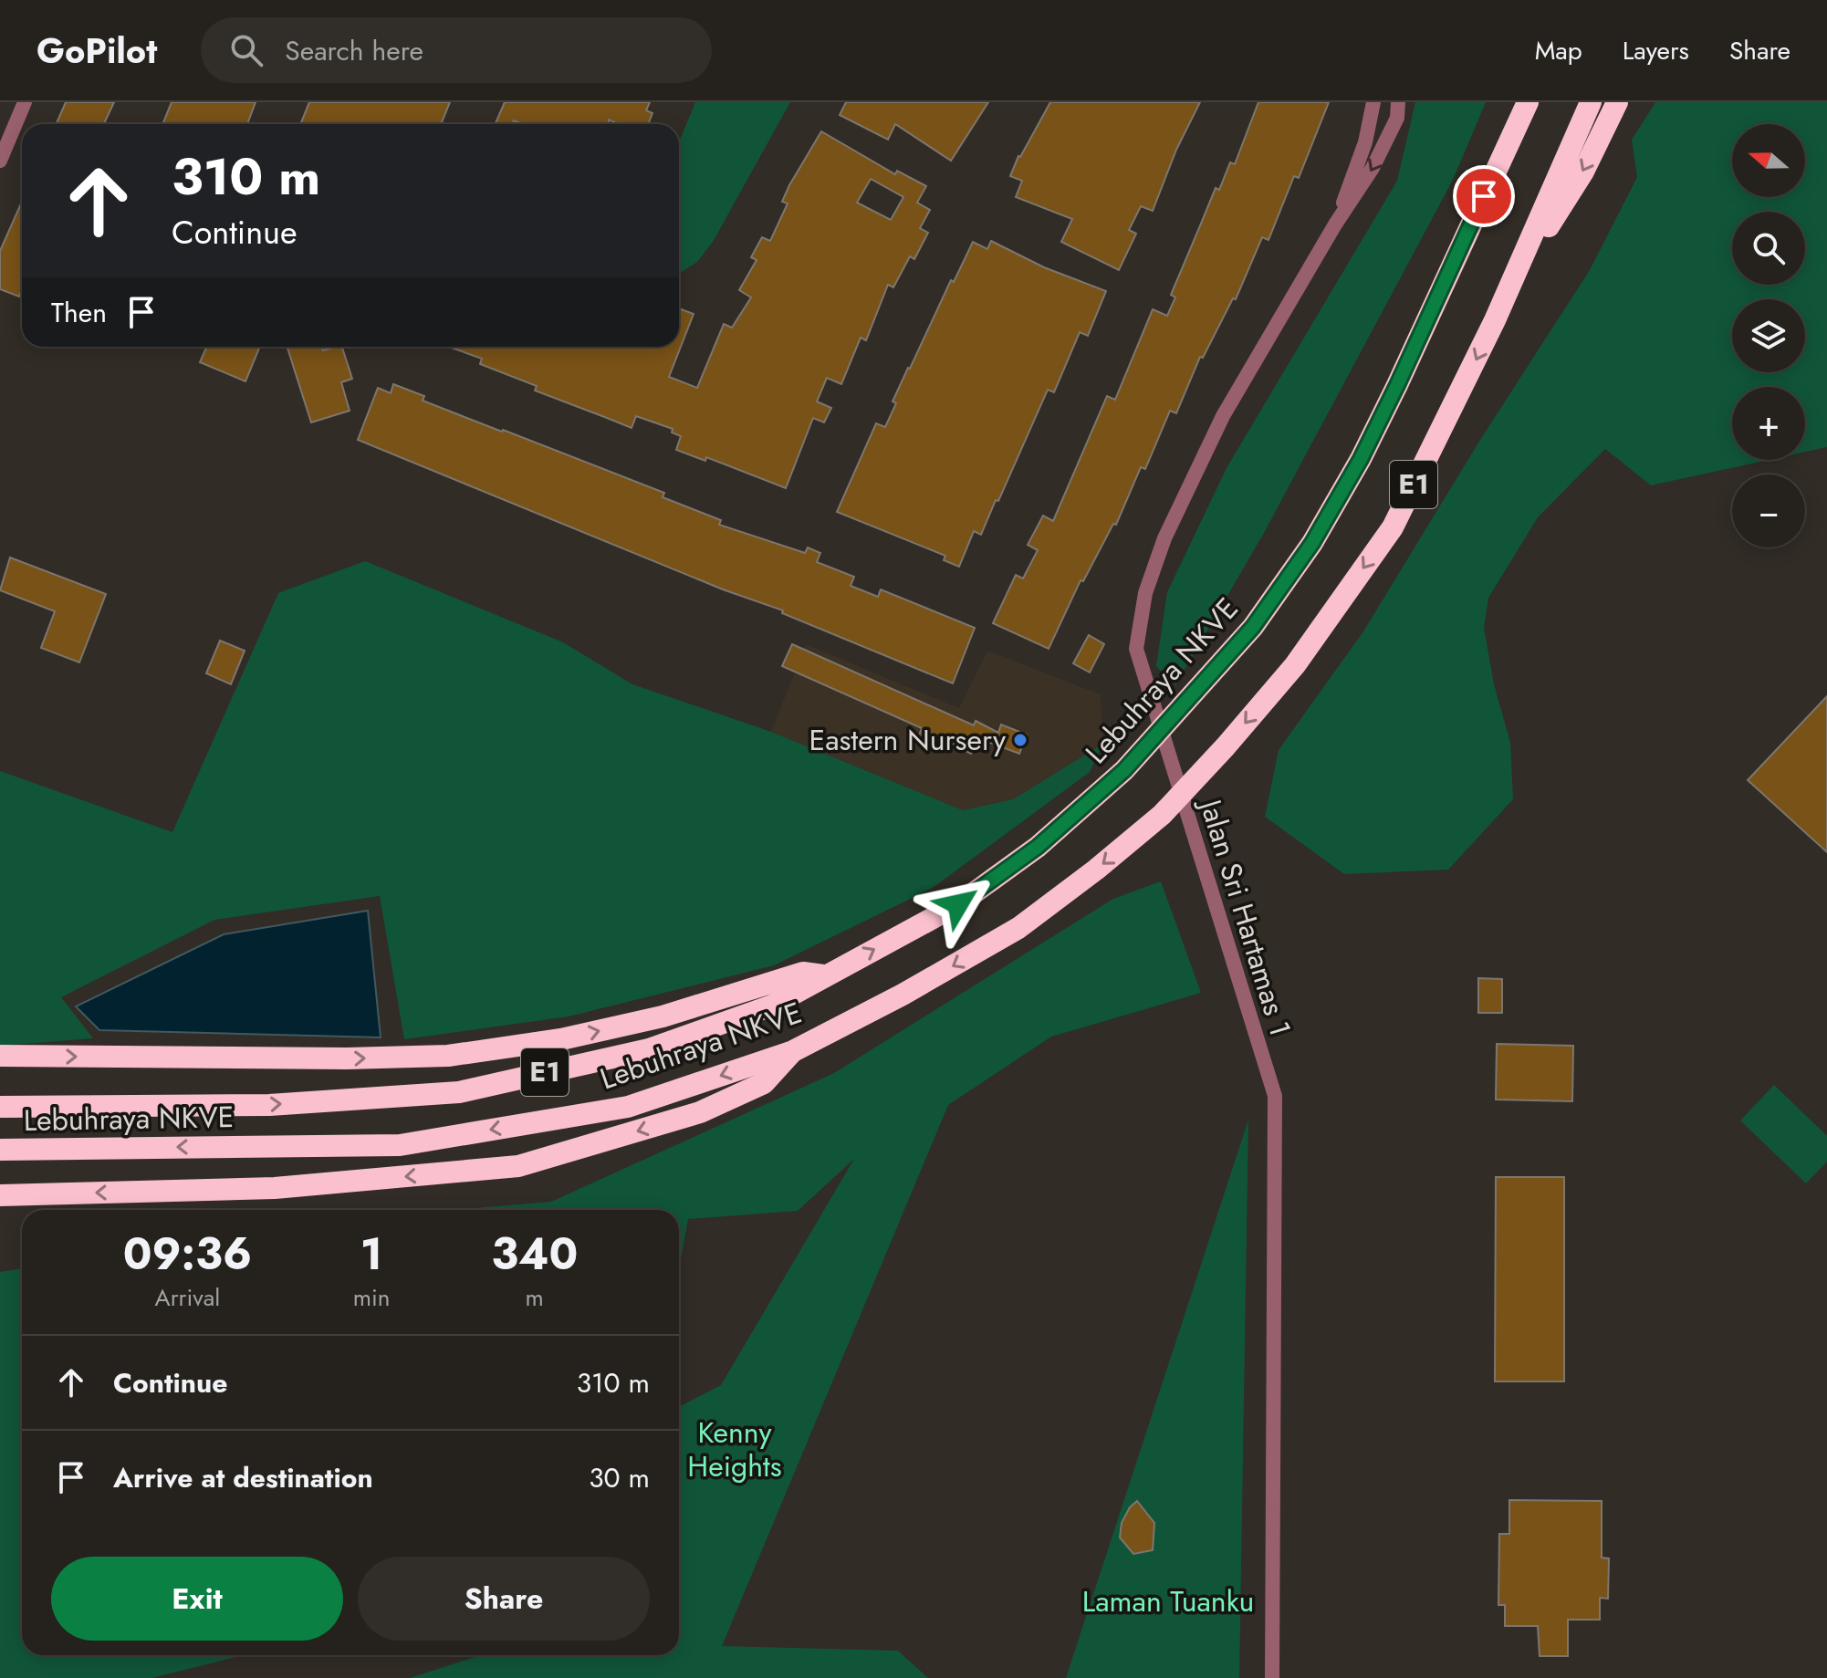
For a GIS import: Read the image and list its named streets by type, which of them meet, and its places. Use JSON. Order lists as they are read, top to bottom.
{
  "streets": {
    "highway": ["E1", "Lebuhraya NKVE"],
    "street": ["Jalan Sri Hartamas 1"]
  },
  "crossings": [
    ["E1", "Lebuhraya NKVE"]
  ],
  "parks": ["Kenny Heights", "Laman Tuanku"],
  "places": ["Eastern Nursery"],
  "north": "left",
  "page": {
    "header": "GoPilot",
    "search": "Search here",
    "nav": ["Map", "Layers", "Share"],
    "map_buttons": ["+", "−"],
    "turn": ["310 m", "Continue"],
    "then": "Then",
    "eta": [
      "09:36",
      "Arrival",
      "1",
      "min",
      "340",
      "m"
    ],
    "list": [
      {
        "name": "Continue",
        "value": "310 m"
      },
      {
        "name": "Arrive at destination",
        "value": "30 m"
      }
    ],
    "buttons": ["Exit", "Share"]
  }
}
